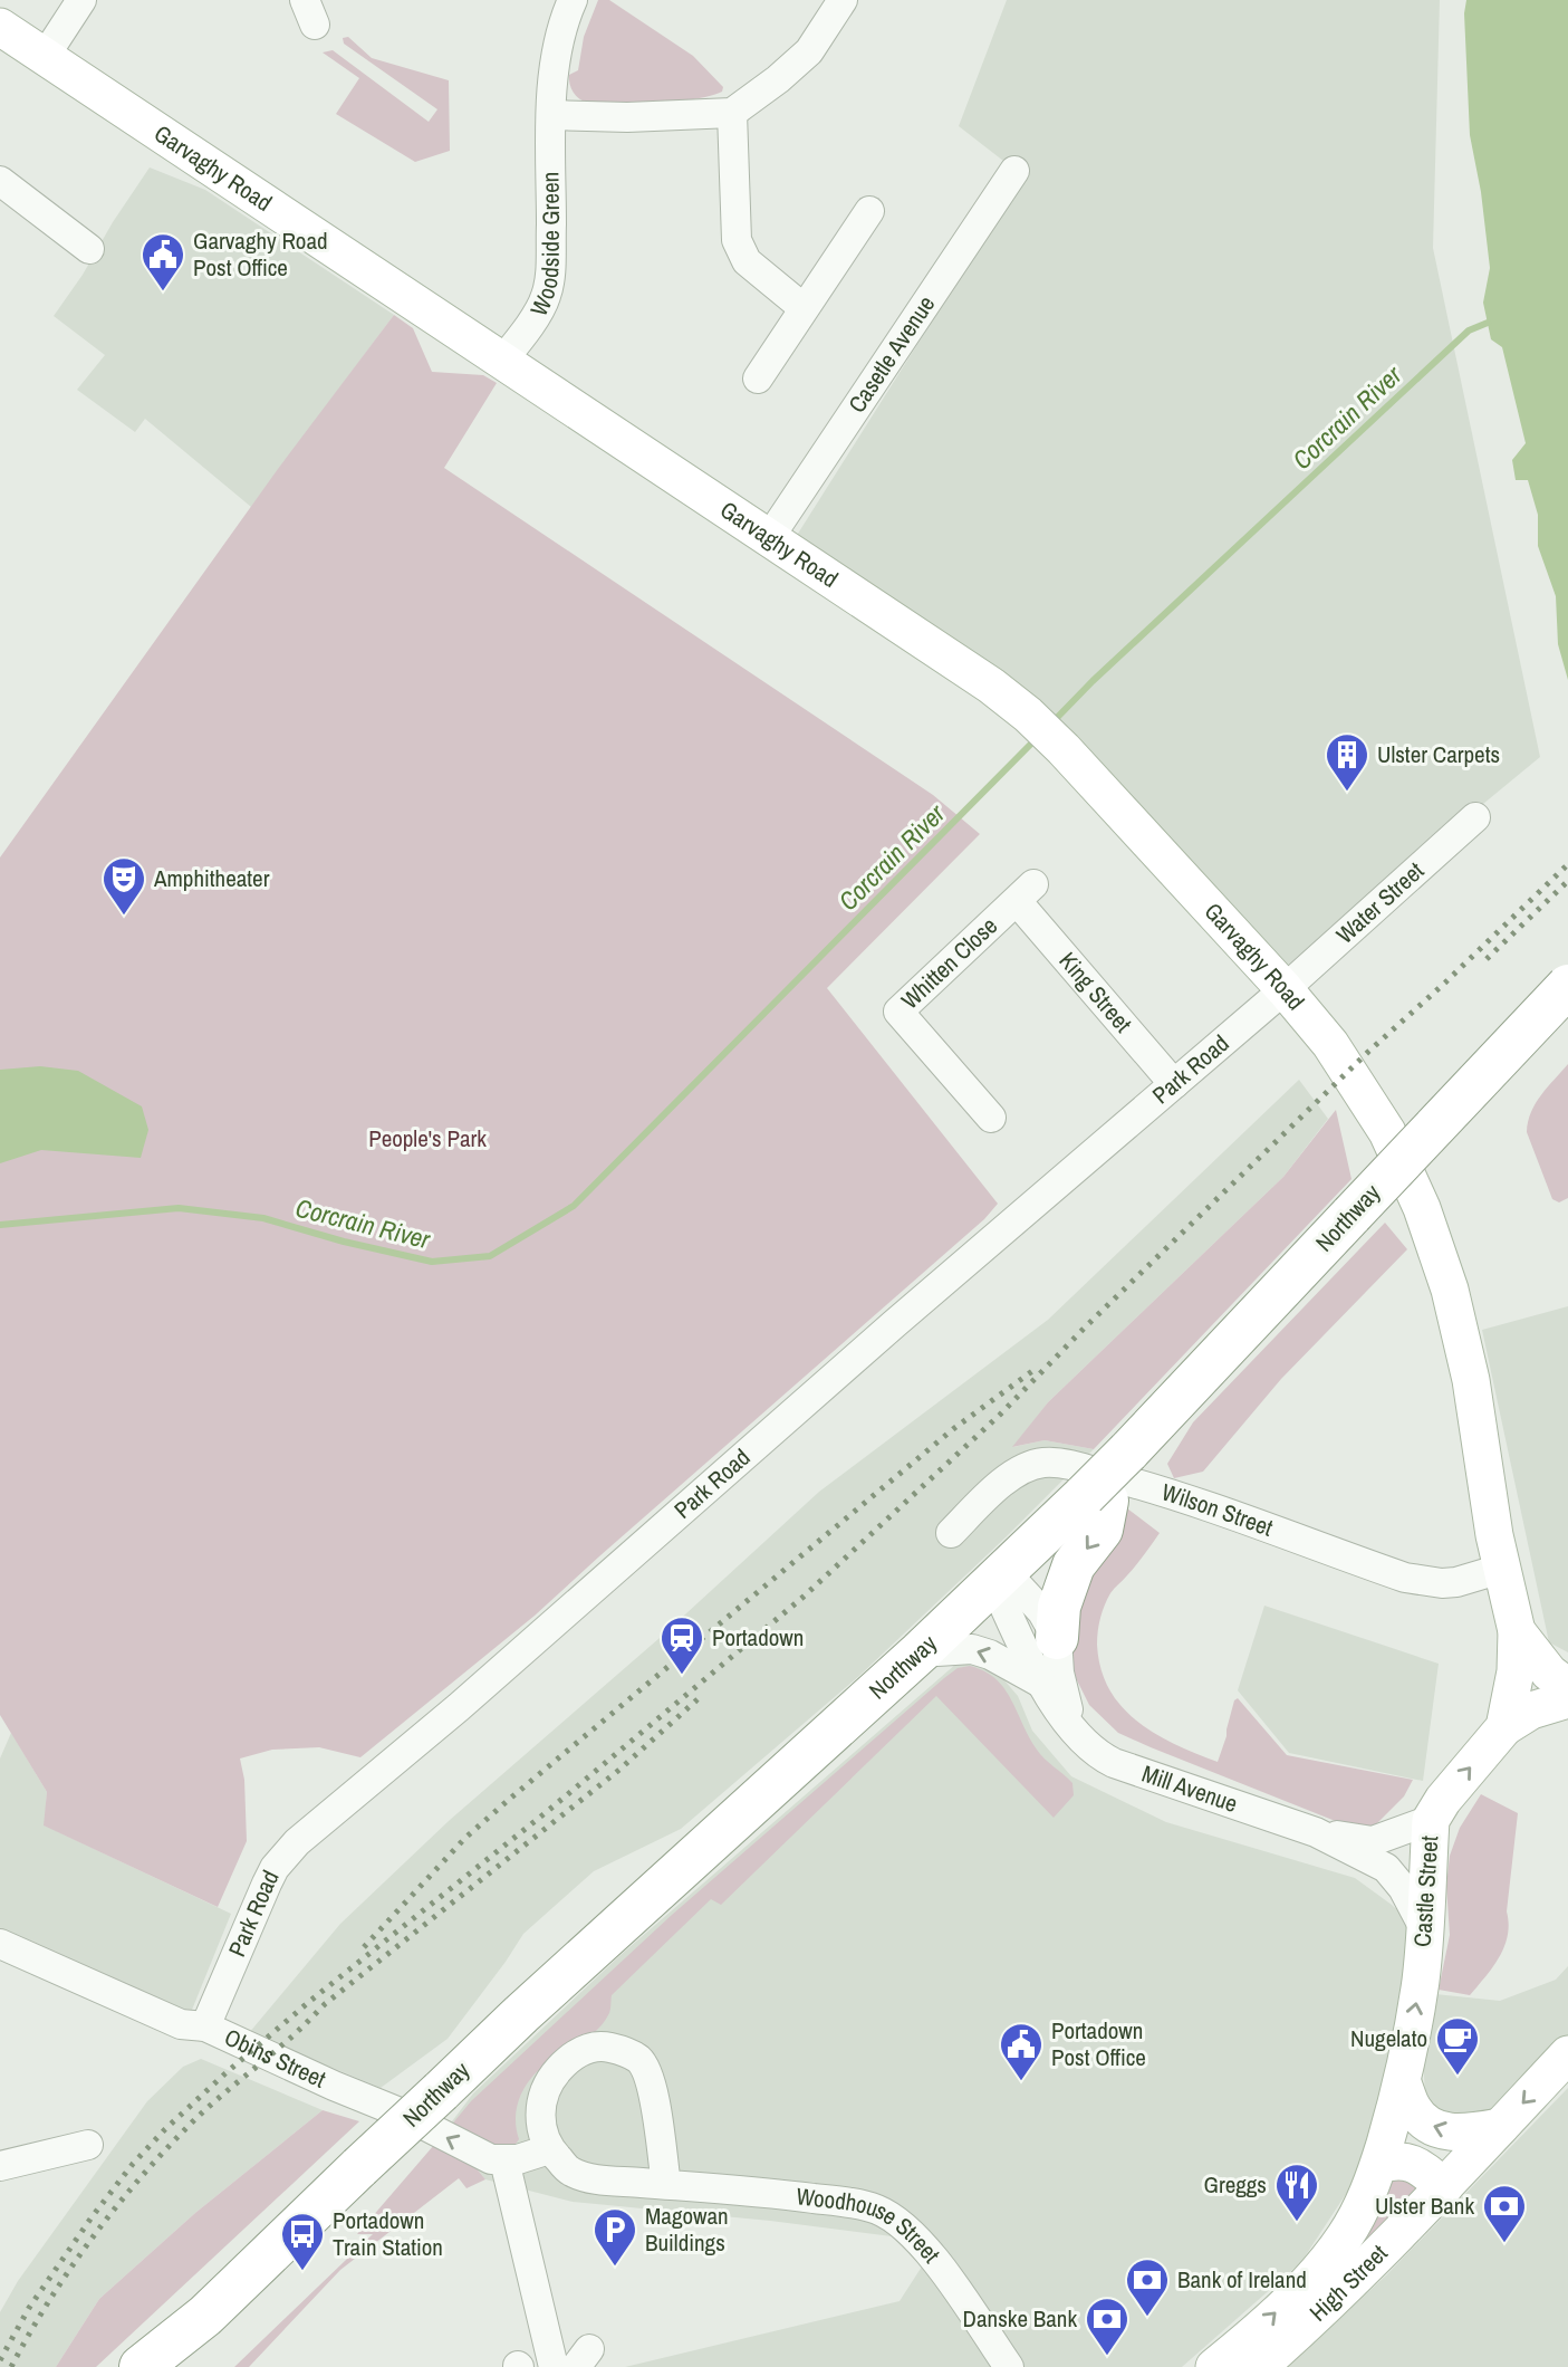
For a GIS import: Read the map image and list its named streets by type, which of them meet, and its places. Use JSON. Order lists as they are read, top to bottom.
{
  "streets": {
    "highway": ["Northway"],
    "main road": ["Garvaghy Road", "Castle Street", "High Street"],
    "street": [
      "Woodside Green",
      "Casetle Avenue",
      "Water Street",
      "Whitten Close",
      "King Street",
      "Park Road",
      "Wilson Street",
      "Mill Avenue",
      "Obins Street",
      "Woodhouse Street"
    ]
  },
  "crossings": [
    ["Garvaghy Road", "Woodside Green"],
    ["Garvaghy Road", "Casetle Avenue"],
    ["Garvaghy Road", "Water Street"],
    ["Garvaghy Road", "Park Road"],
    ["Garvaghy Road", "Castle Street"],
    ["Water Street", "Park Road"],
    ["Whitten Close", "King Street"],
    ["King Street", "Park Road"],
    ["Park Road", "Obins Street"],
    ["Northway", "Mill Avenue"],
    ["Wilson Street", "Castle Street"],
    ["Mill Avenue", "Castle Street"],
    ["Castle Street", "High Street"]
  ],
  "one_way": ["Obins Street"],
  "water": ["Corcrain River"],
  "parks": ["People's Park"],
  "places": {
    "public building": ["Garvaghy Road Post Office", "Portadown Post Office"],
    "building": ["Ulster Carpets"],
    "theatre": ["Amphitheater"],
    "station": ["Portadown"],
    "cafe": ["Nugelato"],
    "restaurant": ["Greggs"],
    "bank": ["Ulster Bank", "Bank of Ireland", "Danske Bank"],
    "parking": ["Magowan Buildings"],
    "bus stop": ["Portadown Train Station"]
  }
}
